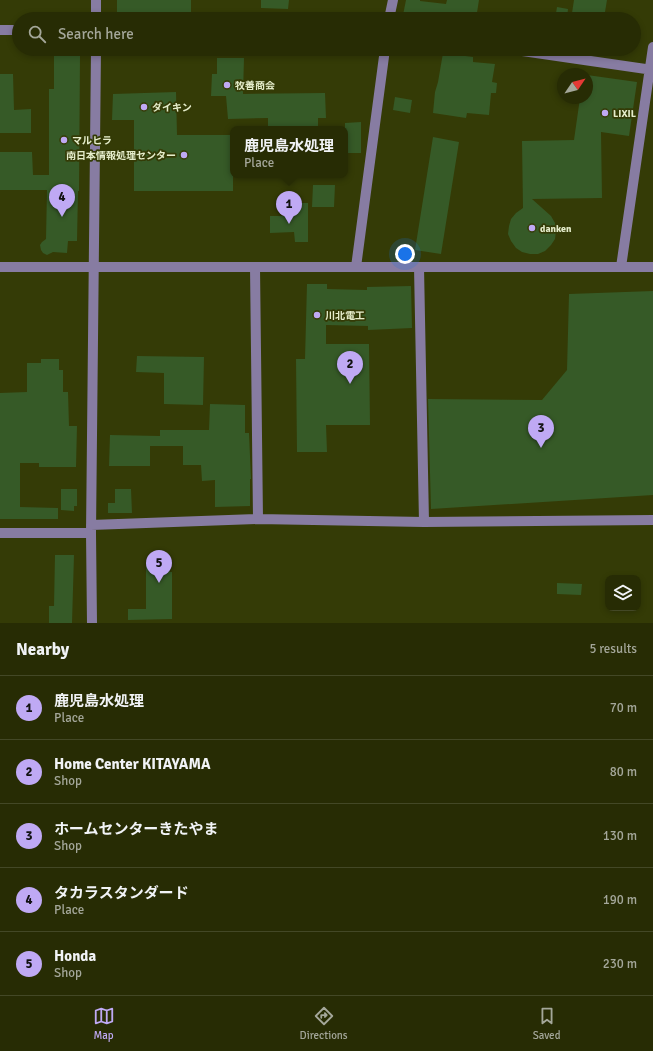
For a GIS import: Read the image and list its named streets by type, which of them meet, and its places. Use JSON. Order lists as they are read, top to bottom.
{
  "places": [
    "牧善商会",
    "ダイキン",
    "LIXIL",
    "マルヒラ",
    "南日本情報処理センター",
    "danken",
    "川北電工"
  ],
  "north": "top right",
  "page": {
    "search": "Search here",
    "popup": ["鹿児島水処理", "Place"],
    "pins": [
      "4",
      "1",
      "2",
      "3",
      "5"
    ],
    "heading": ["Nearby", "5 results"],
    "list": [
      {
        "mark": "1",
        "name": "鹿児島水処理",
        "note": "Place",
        "value": "70 m"
      },
      {
        "mark": "2",
        "name": "Home Center KITAYAMA",
        "note": "Shop",
        "value": "80 m"
      },
      {
        "mark": "3",
        "name": "ホームセンターきたやま",
        "note": "Shop",
        "value": "130 m"
      },
      {
        "mark": "4",
        "name": "タカラスタンダード",
        "note": "Place",
        "value": "190 m"
      },
      {
        "mark": "5",
        "name": "Honda",
        "note": "Shop",
        "value": "230 m"
      }
    ],
    "nav": ["Map", "Directions", "Saved"]
  }
}
